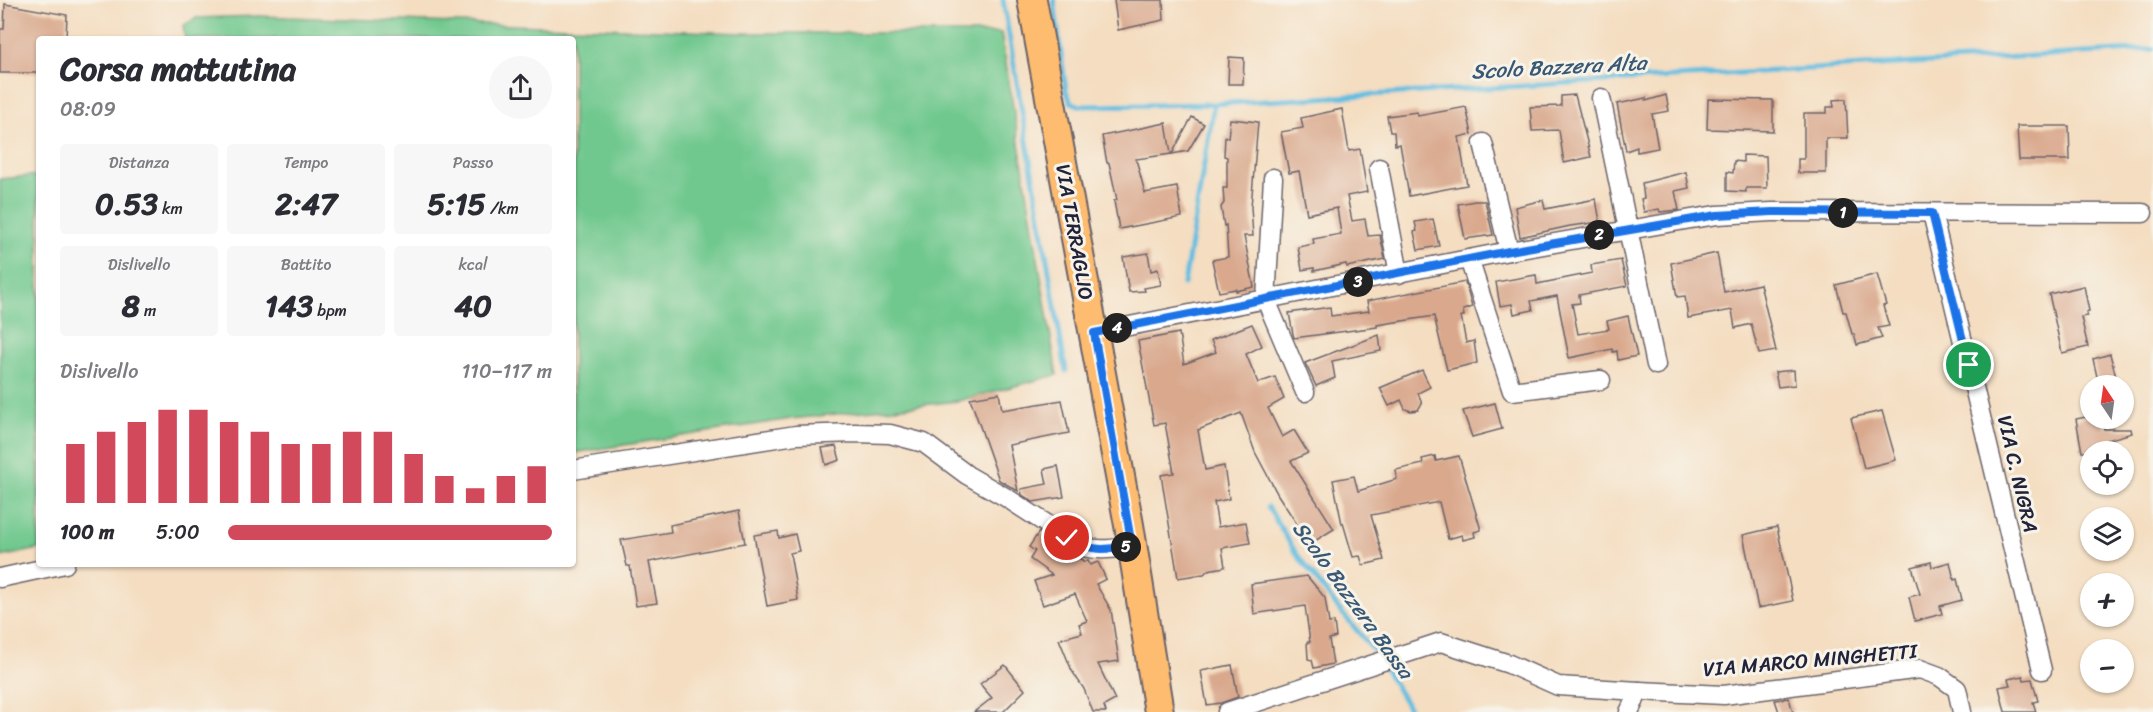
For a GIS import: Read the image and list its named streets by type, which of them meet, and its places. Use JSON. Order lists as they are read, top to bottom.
{
  "streets": {
    "main road": ["VIA TERRAGLIO"],
    "street": ["VIA C. NIGRA", "VIA MARCO MINGHETTI"]
  },
  "water": ["Scolo Bazzera Alta", "Scolo Bazzera Bassa"],
  "north": "top",
  "page": {
    "heading": ["Corsa mattutina", "08:09"],
    "stats": [
      ["Distanza", "0.53 km"],
      ["Tempo", "2:47"],
      ["Passo", "5:15 /km"],
      ["Dislivello", "8 m"],
      ["Battito", "143 bpm"],
      ["kcal", "40"]
    ],
    "pins": [
      "1",
      "2",
      "3",
      "4",
      "5"
    ],
    "chart": ["Dislivello", "110–117 m"],
    "map_buttons": ["+", "−"],
    "list": [
      {
        "name": "100 m",
        "note": "5:00"
      }
    ]
  }
}
